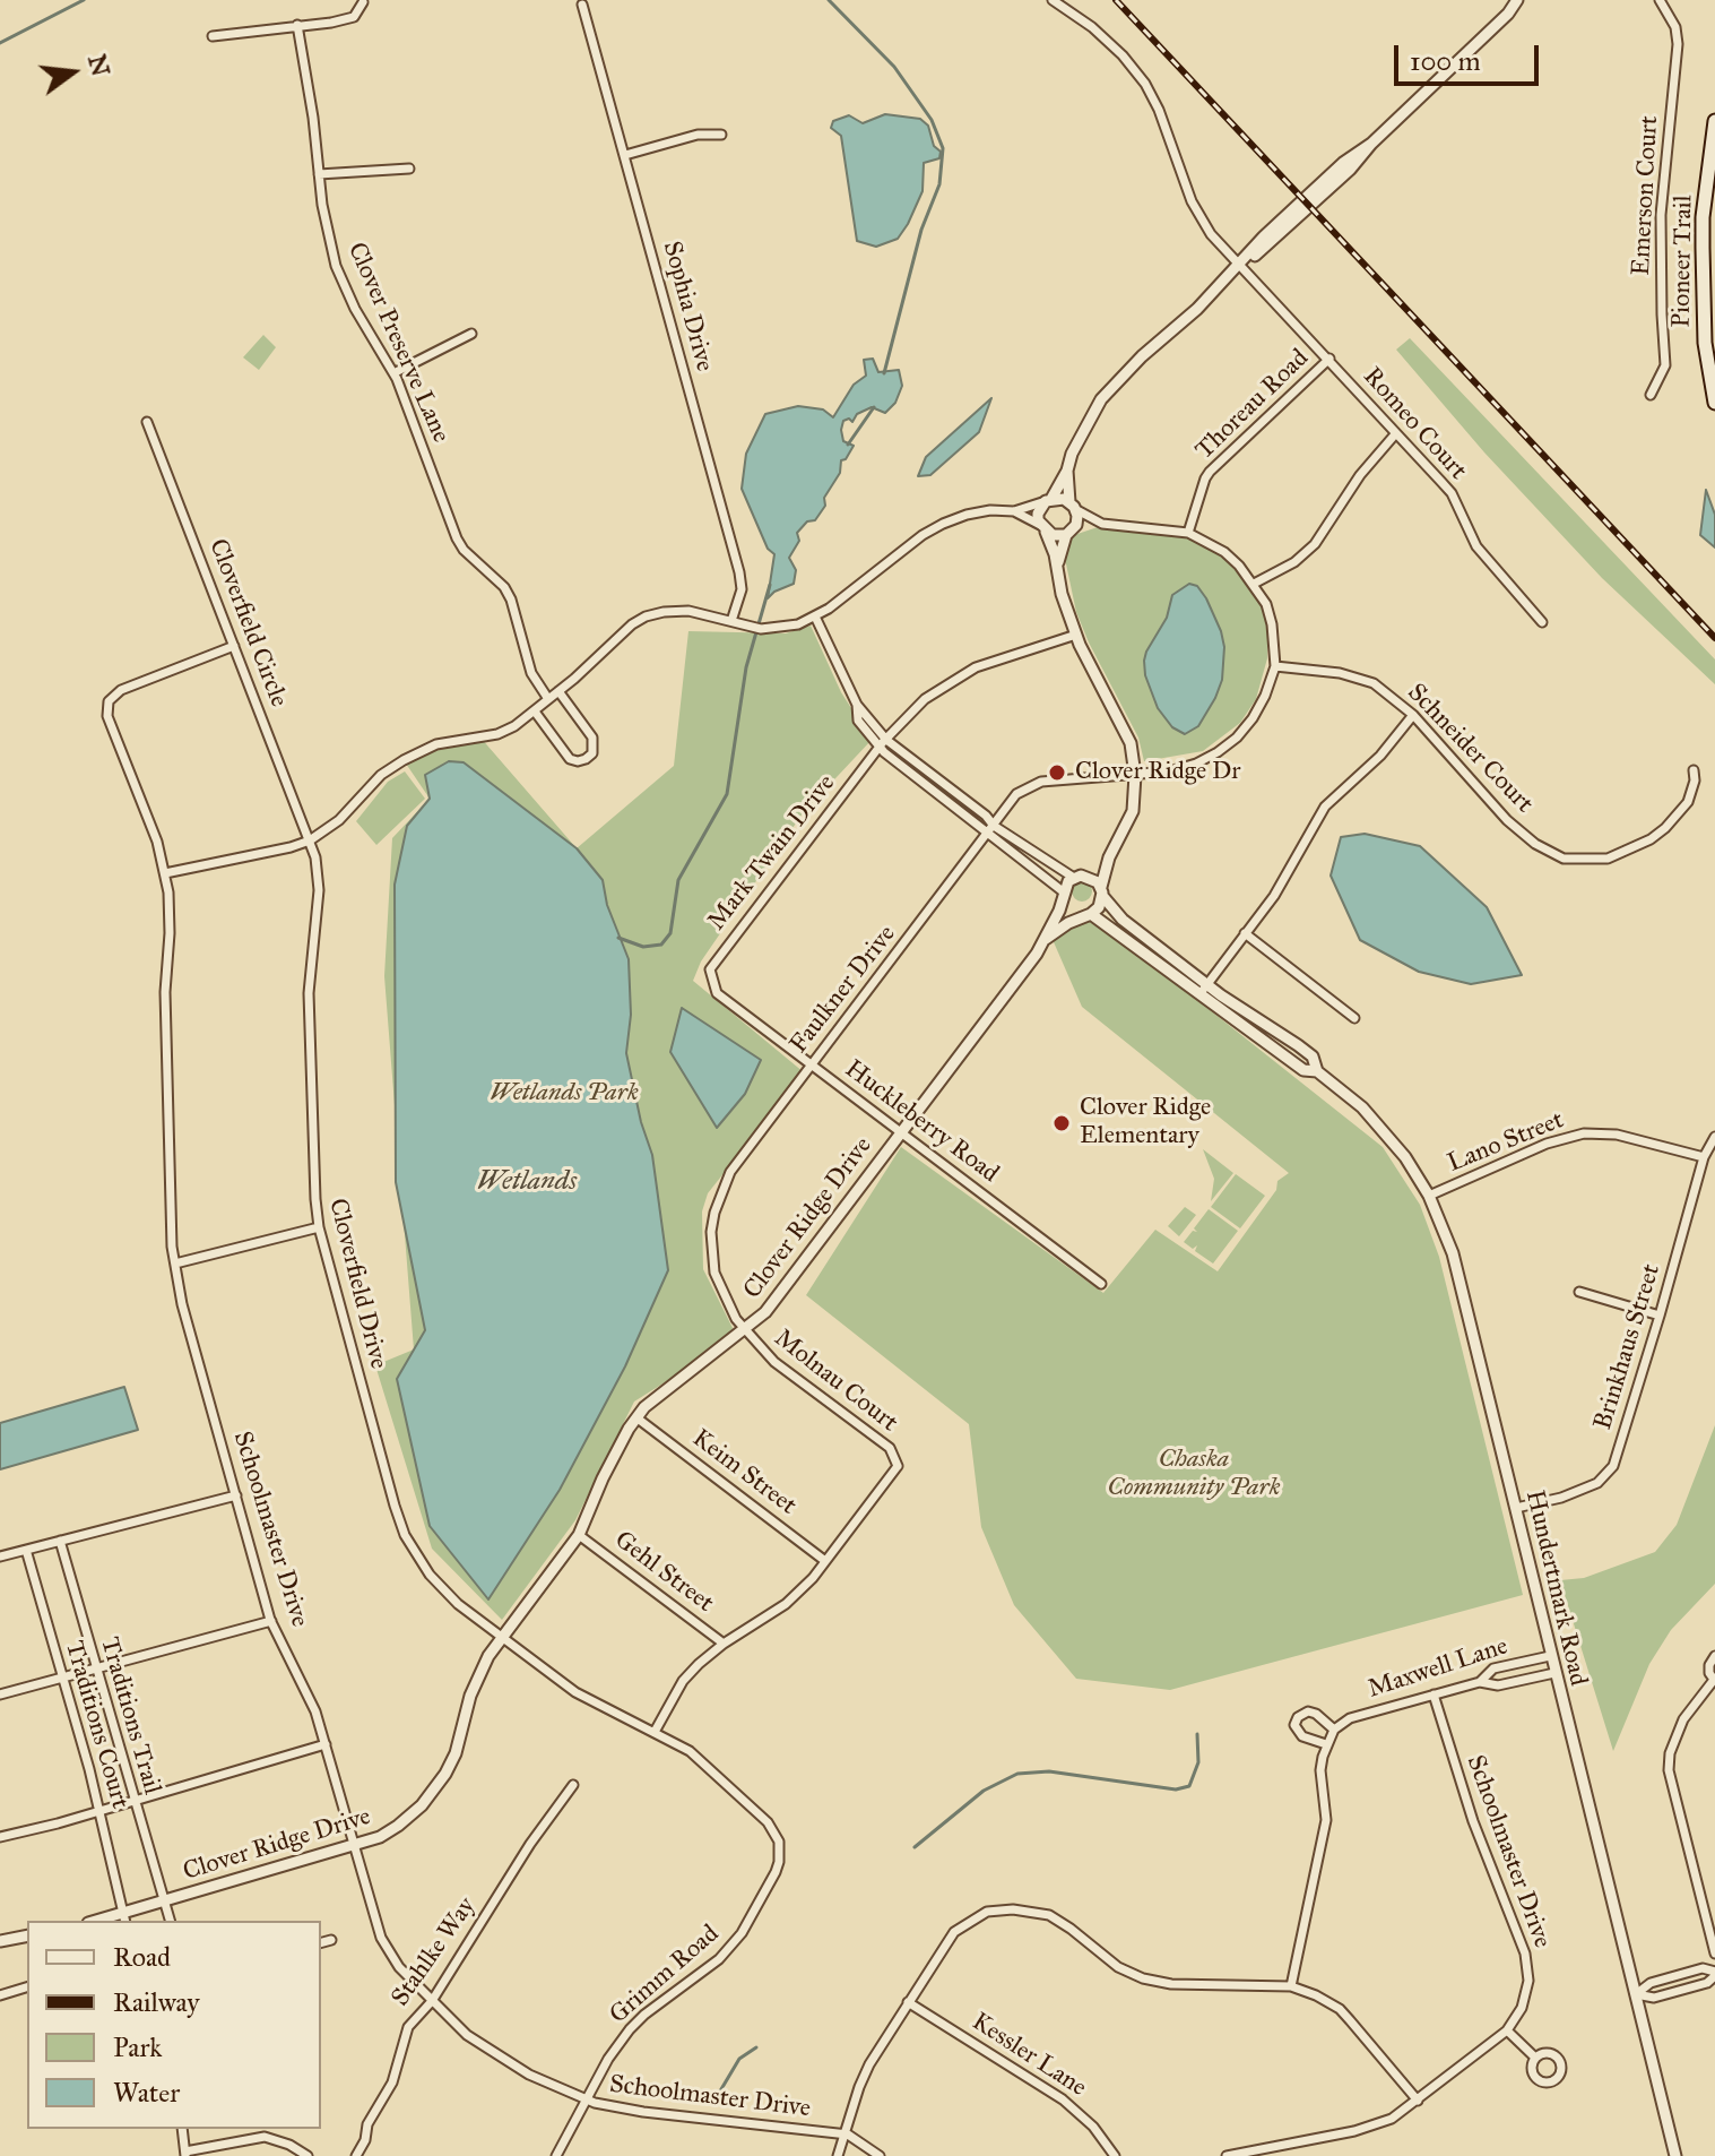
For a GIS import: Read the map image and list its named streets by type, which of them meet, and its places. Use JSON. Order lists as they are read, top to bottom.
{
  "streets": {
    "main road": ["Pioneer Trail"],
    "street": [
      "Emerson Court",
      "Sophia Drive",
      "Clover Preserve Lane",
      "Thoreau Road",
      "Romeo Court",
      "Cloverfield Circle",
      "Schneider Court",
      "Mark Twain Drive",
      "Faulkner Drive",
      "Huckleberry Road",
      "Lano Street",
      "Clover Ridge Drive",
      "Cloverfield Drive",
      "Brinkhaus Street",
      "Molnau Court",
      "Keim Street",
      "Schoolmaster Drive",
      "Gehl Street",
      "Hundertmark Road",
      "Maxwell Lane",
      "Traditions Trail",
      "Traditions Court",
      "Stahlke Way",
      "Grimm Road",
      "Kessler Lane"
    ]
  },
  "crossings": [
    ["Thoreau Road", "Romeo Court"],
    ["Thoreau Road", "Schneider Court"],
    ["Thoreau Road", "Mark Twain Drive"],
    ["Thoreau Road", "Faulkner Drive"],
    ["Cloverfield Circle", "Cloverfield Drive"],
    ["Cloverfield Circle", "Schoolmaster Drive"],
    ["Schneider Court", "Mark Twain Drive"],
    ["Schneider Court", "Faulkner Drive"],
    ["Mark Twain Drive", "Faulkner Drive"],
    ["Mark Twain Drive", "Huckleberry Road"],
    ["Faulkner Drive", "Huckleberry Road"],
    ["Faulkner Drive", "Clover Ridge Drive"],
    ["Faulkner Drive", "Molnau Court"],
    ["Huckleberry Road", "Clover Ridge Drive"],
    ["Lano Street", "Brinkhaus Street"],
    ["Lano Street", "Hundertmark Road"],
    ["Clover Ridge Drive", "Cloverfield Drive"],
    ["Clover Ridge Drive", "Molnau Court"],
    ["Clover Ridge Drive", "Keim Street"],
    ["Clover Ridge Drive", "Schoolmaster Drive"],
    ["Clover Ridge Drive", "Gehl Street"],
    ["Clover Ridge Drive", "Traditions Trail"],
    ["Clover Ridge Drive", "Traditions Court"],
    ["Clover Ridge Drive", "Grimm Road"],
    ["Cloverfield Drive", "Grimm Road"],
    ["Brinkhaus Street", "Hundertmark Road"],
    ["Schoolmaster Drive", "Maxwell Lane"],
    ["Schoolmaster Drive", "Stahlke Way"],
    ["Schoolmaster Drive", "Grimm Road"],
    ["Hundertmark Road", "Maxwell Lane"]
  ],
  "water": ["Wetlands"],
  "parks": ["Wetlands Park", "Chaska Community Park"],
  "places": ["Clover Ridge Dr", "Clover Ridge Elementary"],
  "legend": [
    "Road",
    "Railway",
    "Park",
    "Water"
  ],
  "scale_bar": "100 m",
  "north": "right"
}
